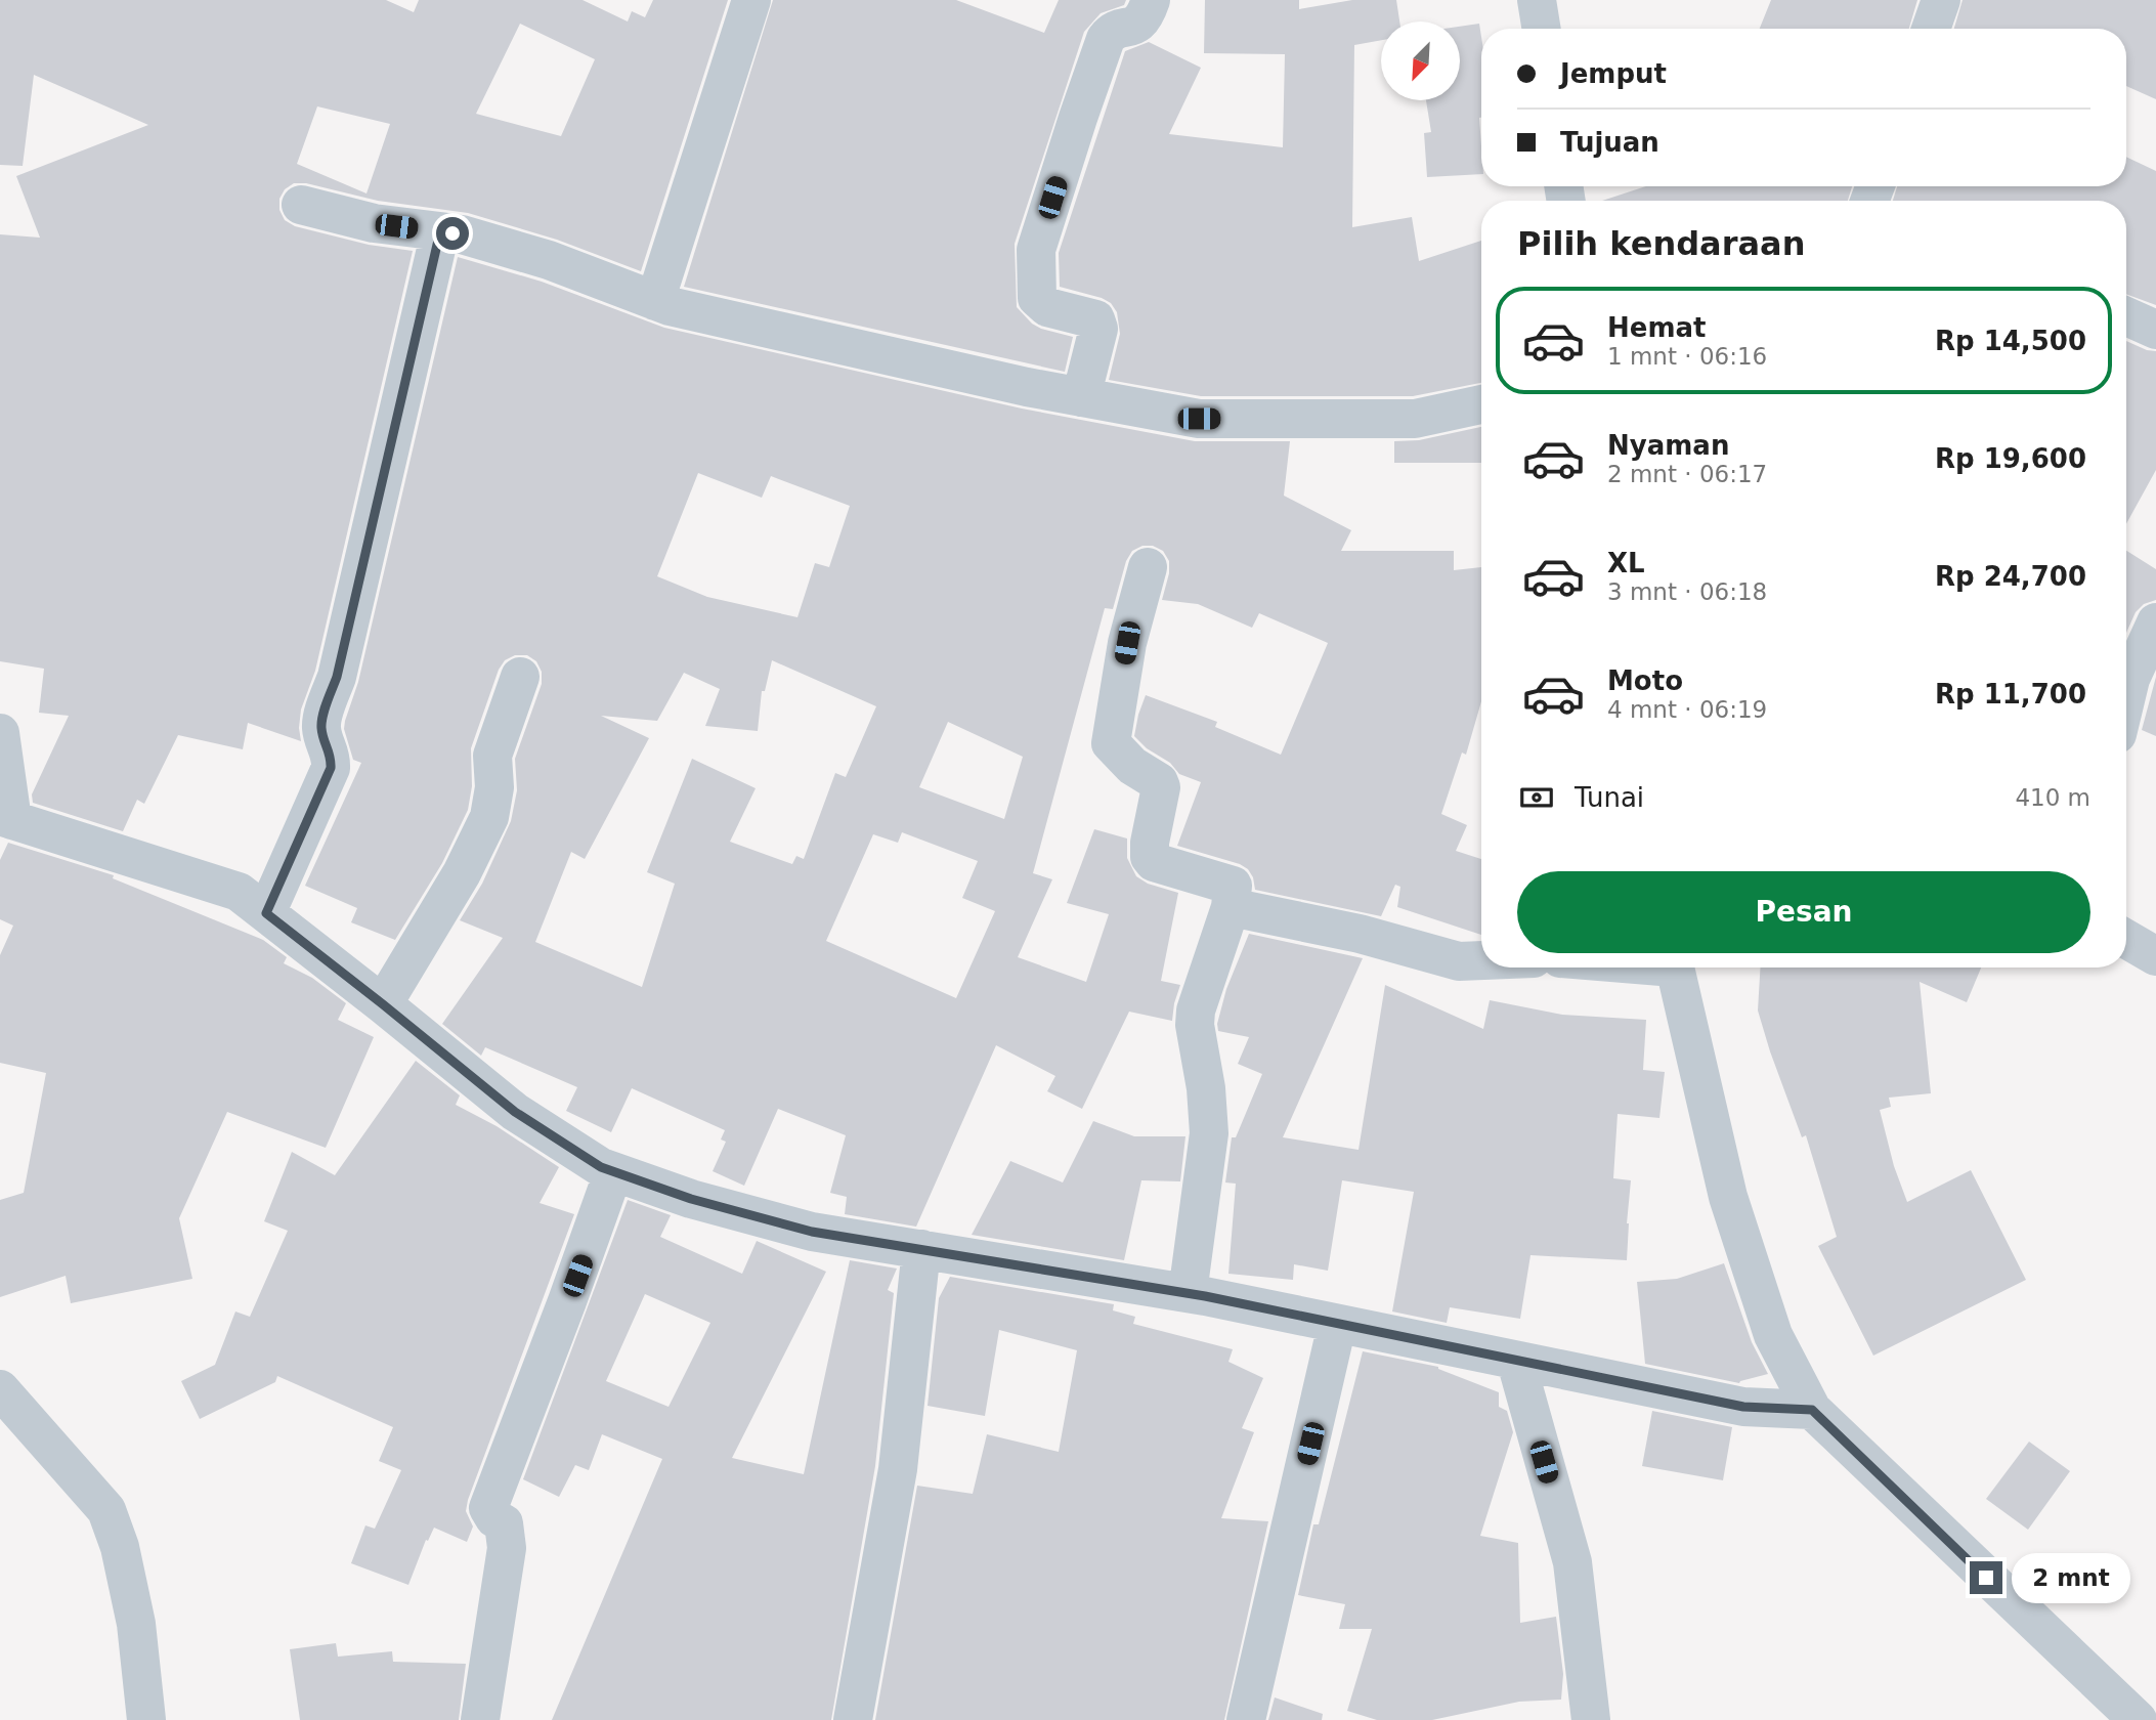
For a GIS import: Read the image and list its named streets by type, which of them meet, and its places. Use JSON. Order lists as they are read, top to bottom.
{
  "north": "bottom left",
  "page": {
    "banner": ["Jemput", "Tujuan"],
    "heading": "Pilih kendaraan",
    "list": [
      {
        "name": "Hemat",
        "note": "1 mnt · 06:16",
        "value": "Rp 14,500"
      },
      {
        "name": "Nyaman",
        "note": "2 mnt · 06:17",
        "value": "Rp 19,600"
      },
      {
        "name": "XL",
        "note": "3 mnt · 06:18",
        "value": "Rp 24,700"
      },
      {
        "name": "Moto",
        "note": "4 mnt · 06:19",
        "value": "Rp 11,700"
      }
    ],
    "pay": ["Tunai", "410 m"],
    "buttons": "Pesan",
    "bubble": "2 mnt"
  }
}
